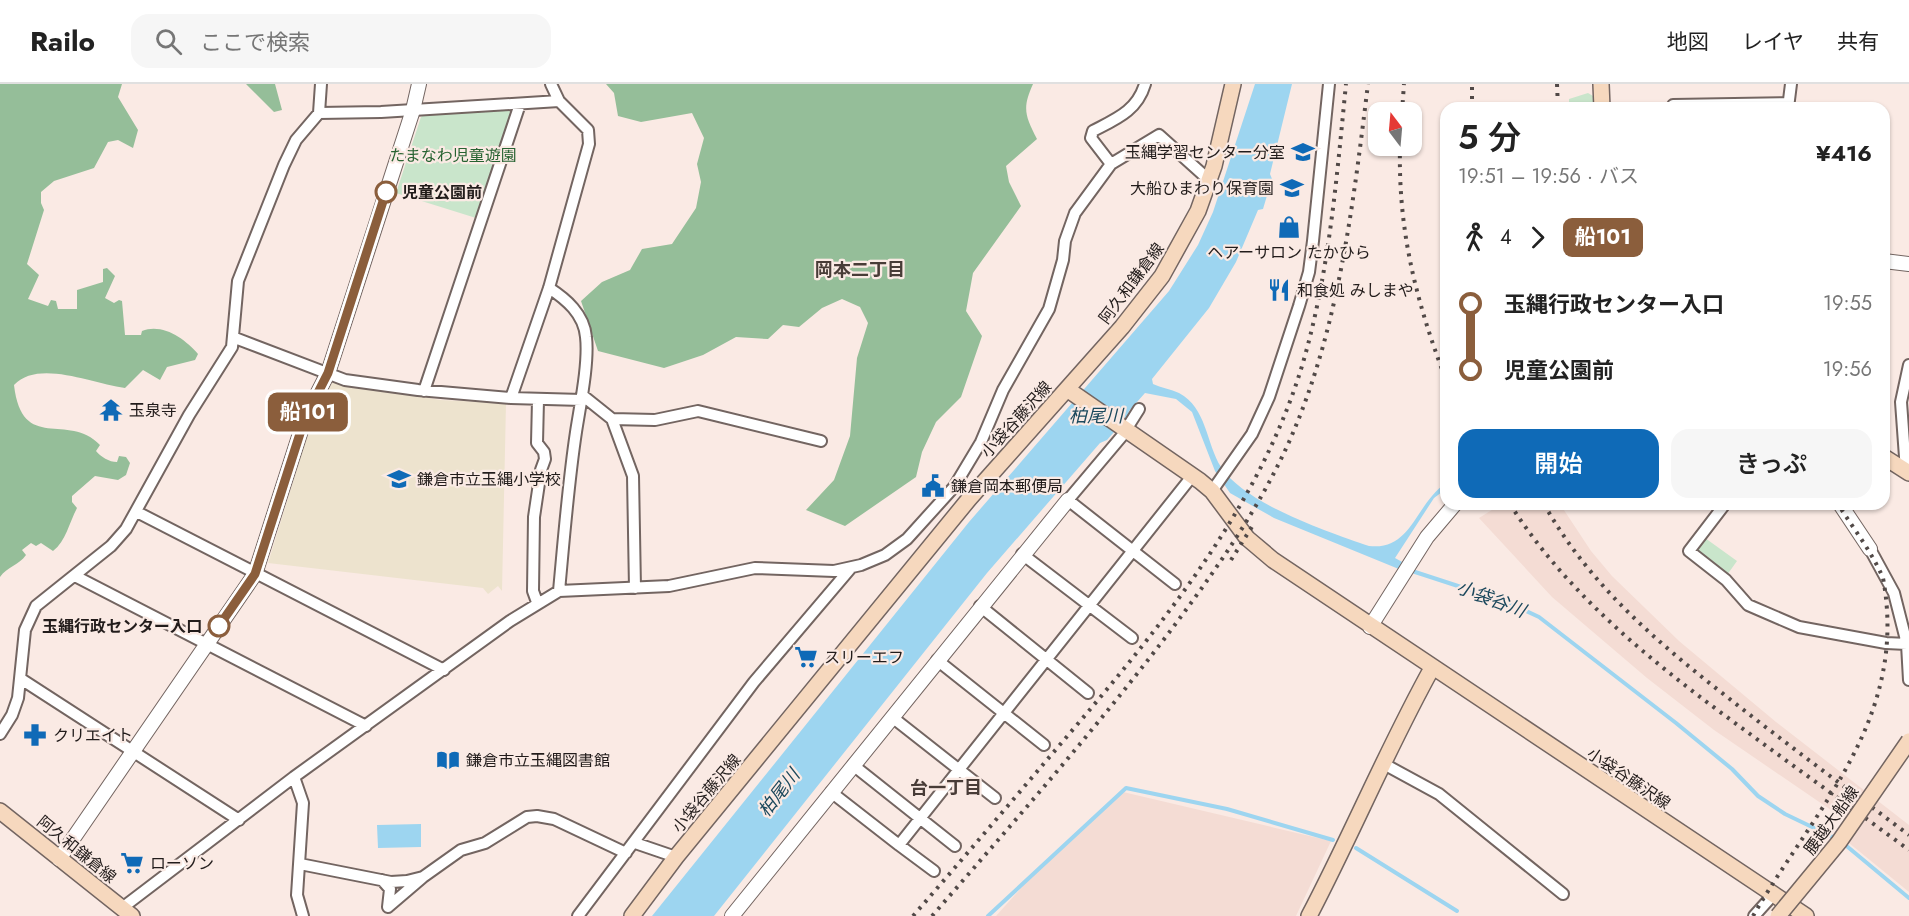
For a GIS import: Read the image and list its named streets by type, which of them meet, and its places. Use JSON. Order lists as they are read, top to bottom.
{
  "streets": {
    "main road": ["阿久和鎌倉線", "小袋谷藤沢線", "腰越大船線"]
  },
  "crossings": [
    ["阿久和鎌倉線", "小袋谷藤沢線"]
  ],
  "districts": ["岡本二丁目", "台一丁目"],
  "water": ["柏尾川", "小袋谷川"],
  "parks": ["たまなわ児童遊園"],
  "places": {
    "school or university": ["玉縄学習センター分室", "大船ひまわり保育園", "鎌倉市立玉縄小学校"],
    "other": ["児童公園前", "玉縄行政センター入口"],
    "shop": ["ヘアーサロン たかひら"],
    "restaurant": ["和食処 みしまや"],
    "temple": ["玉泉寺"],
    "public building": ["鎌倉岡本郵便局"],
    "supermarket": ["スリーエフ", "ローソン"],
    "pharmacy": ["クリエイト"],
    "library": ["鎌倉市立玉縄図書館"]
  },
  "lines": ["bus line 船101"],
  "north": "top",
  "page": {
    "header": "Railo",
    "search": "ここで検索",
    "nav": ["地図", "レイヤ", "共有"],
    "on_map": "船101",
    "heading": ["5 分", "19:51 – 19:56 · バス", "¥416"],
    "legs": ["4", "船101"],
    "list": [
      {
        "name": "玉縄行政センター入口",
        "value": "19:55"
      },
      {
        "name": "児童公園前",
        "value": "19:56"
      }
    ],
    "buttons": ["開始", "きっぷ"]
  }
}
